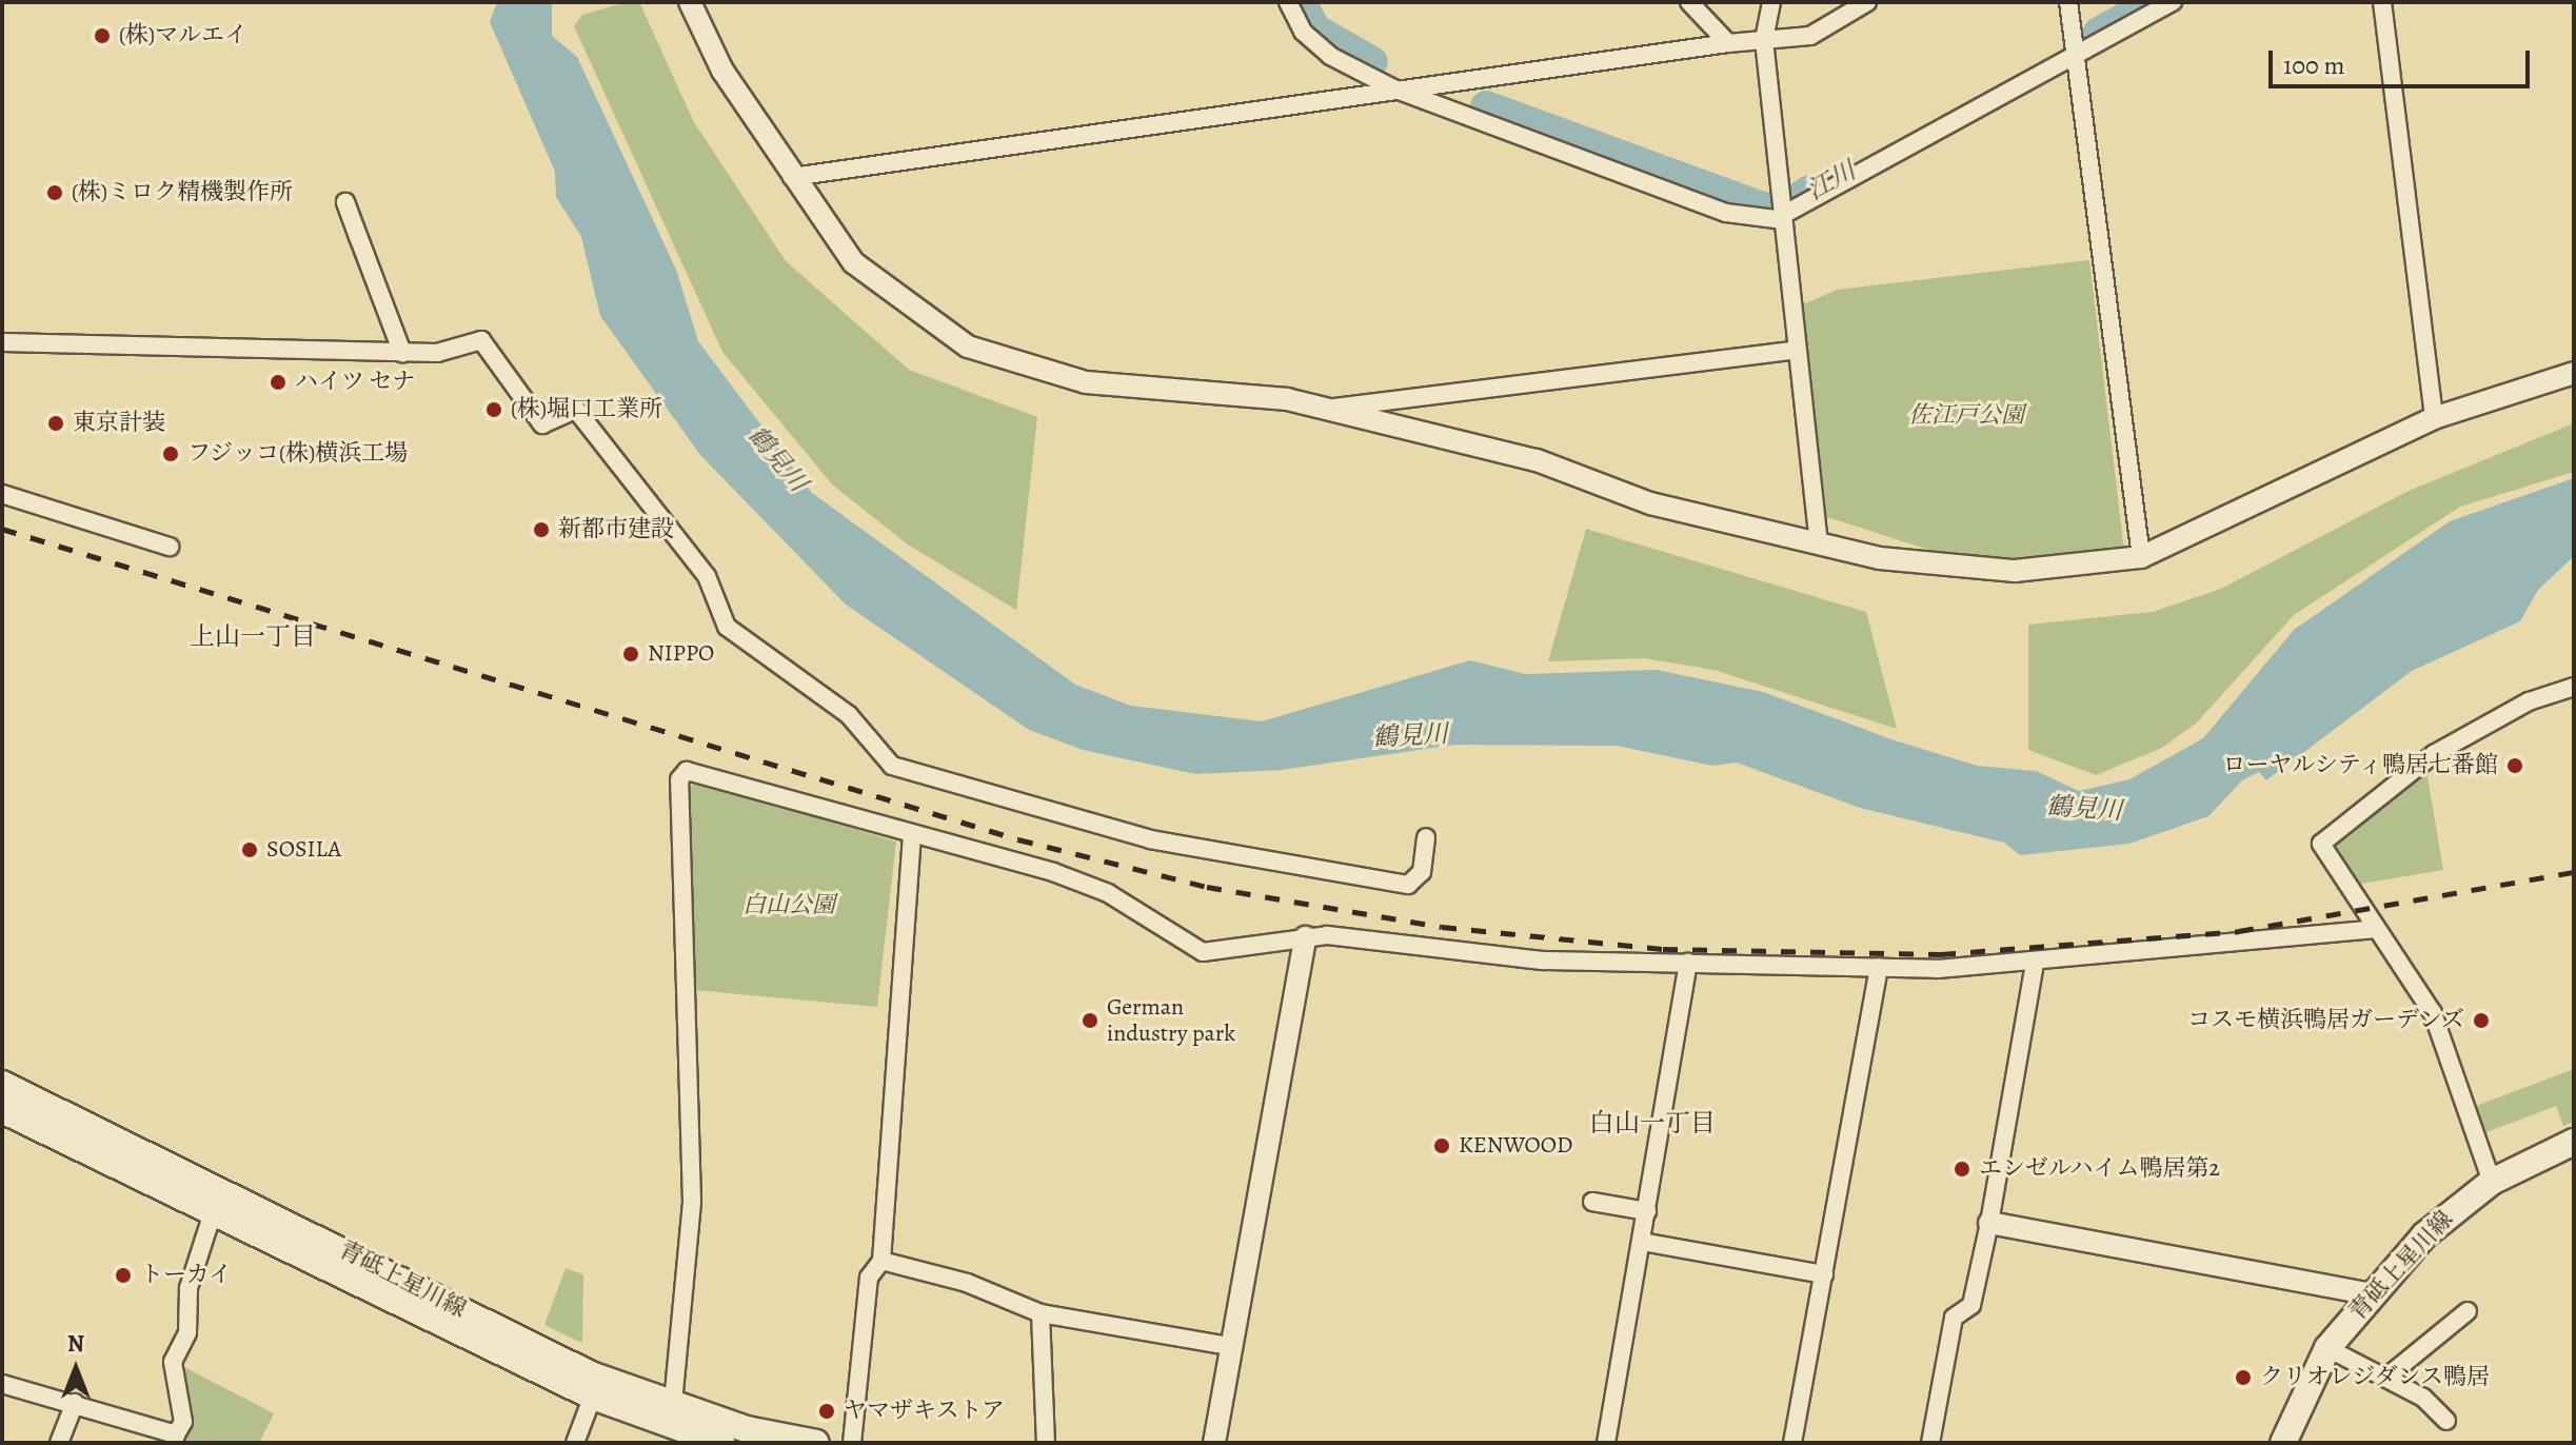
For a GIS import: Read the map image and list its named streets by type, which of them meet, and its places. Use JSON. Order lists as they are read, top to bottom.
{
  "streets": {
    "main road": ["青砥上星川線"]
  },
  "districts": ["上山一丁目", "白山一丁目"],
  "water": ["江川", "鶴見川"],
  "parks": ["佐江戸公園", "白山公園"],
  "places": [
    "(株)マルエイ",
    "(株)ミロク精機製作所",
    "ハイツ セナ",
    "(株)堀口工業所",
    "東京計装",
    "フジッコ(株)横浜工場",
    "新都市建設",
    "NIPPO",
    "ローヤルシティ鴨居七番館",
    "SOSILA",
    "German industry park",
    "コスモ横浜鴨居ガーデンズ",
    "KENWOOD",
    "エンゼルハイム鴨居第2",
    "トーカイ",
    "クリオレジダンス鴨居",
    "ヤマザキストア"
  ],
  "scale_bar": "100 m",
  "north": "top"
}
